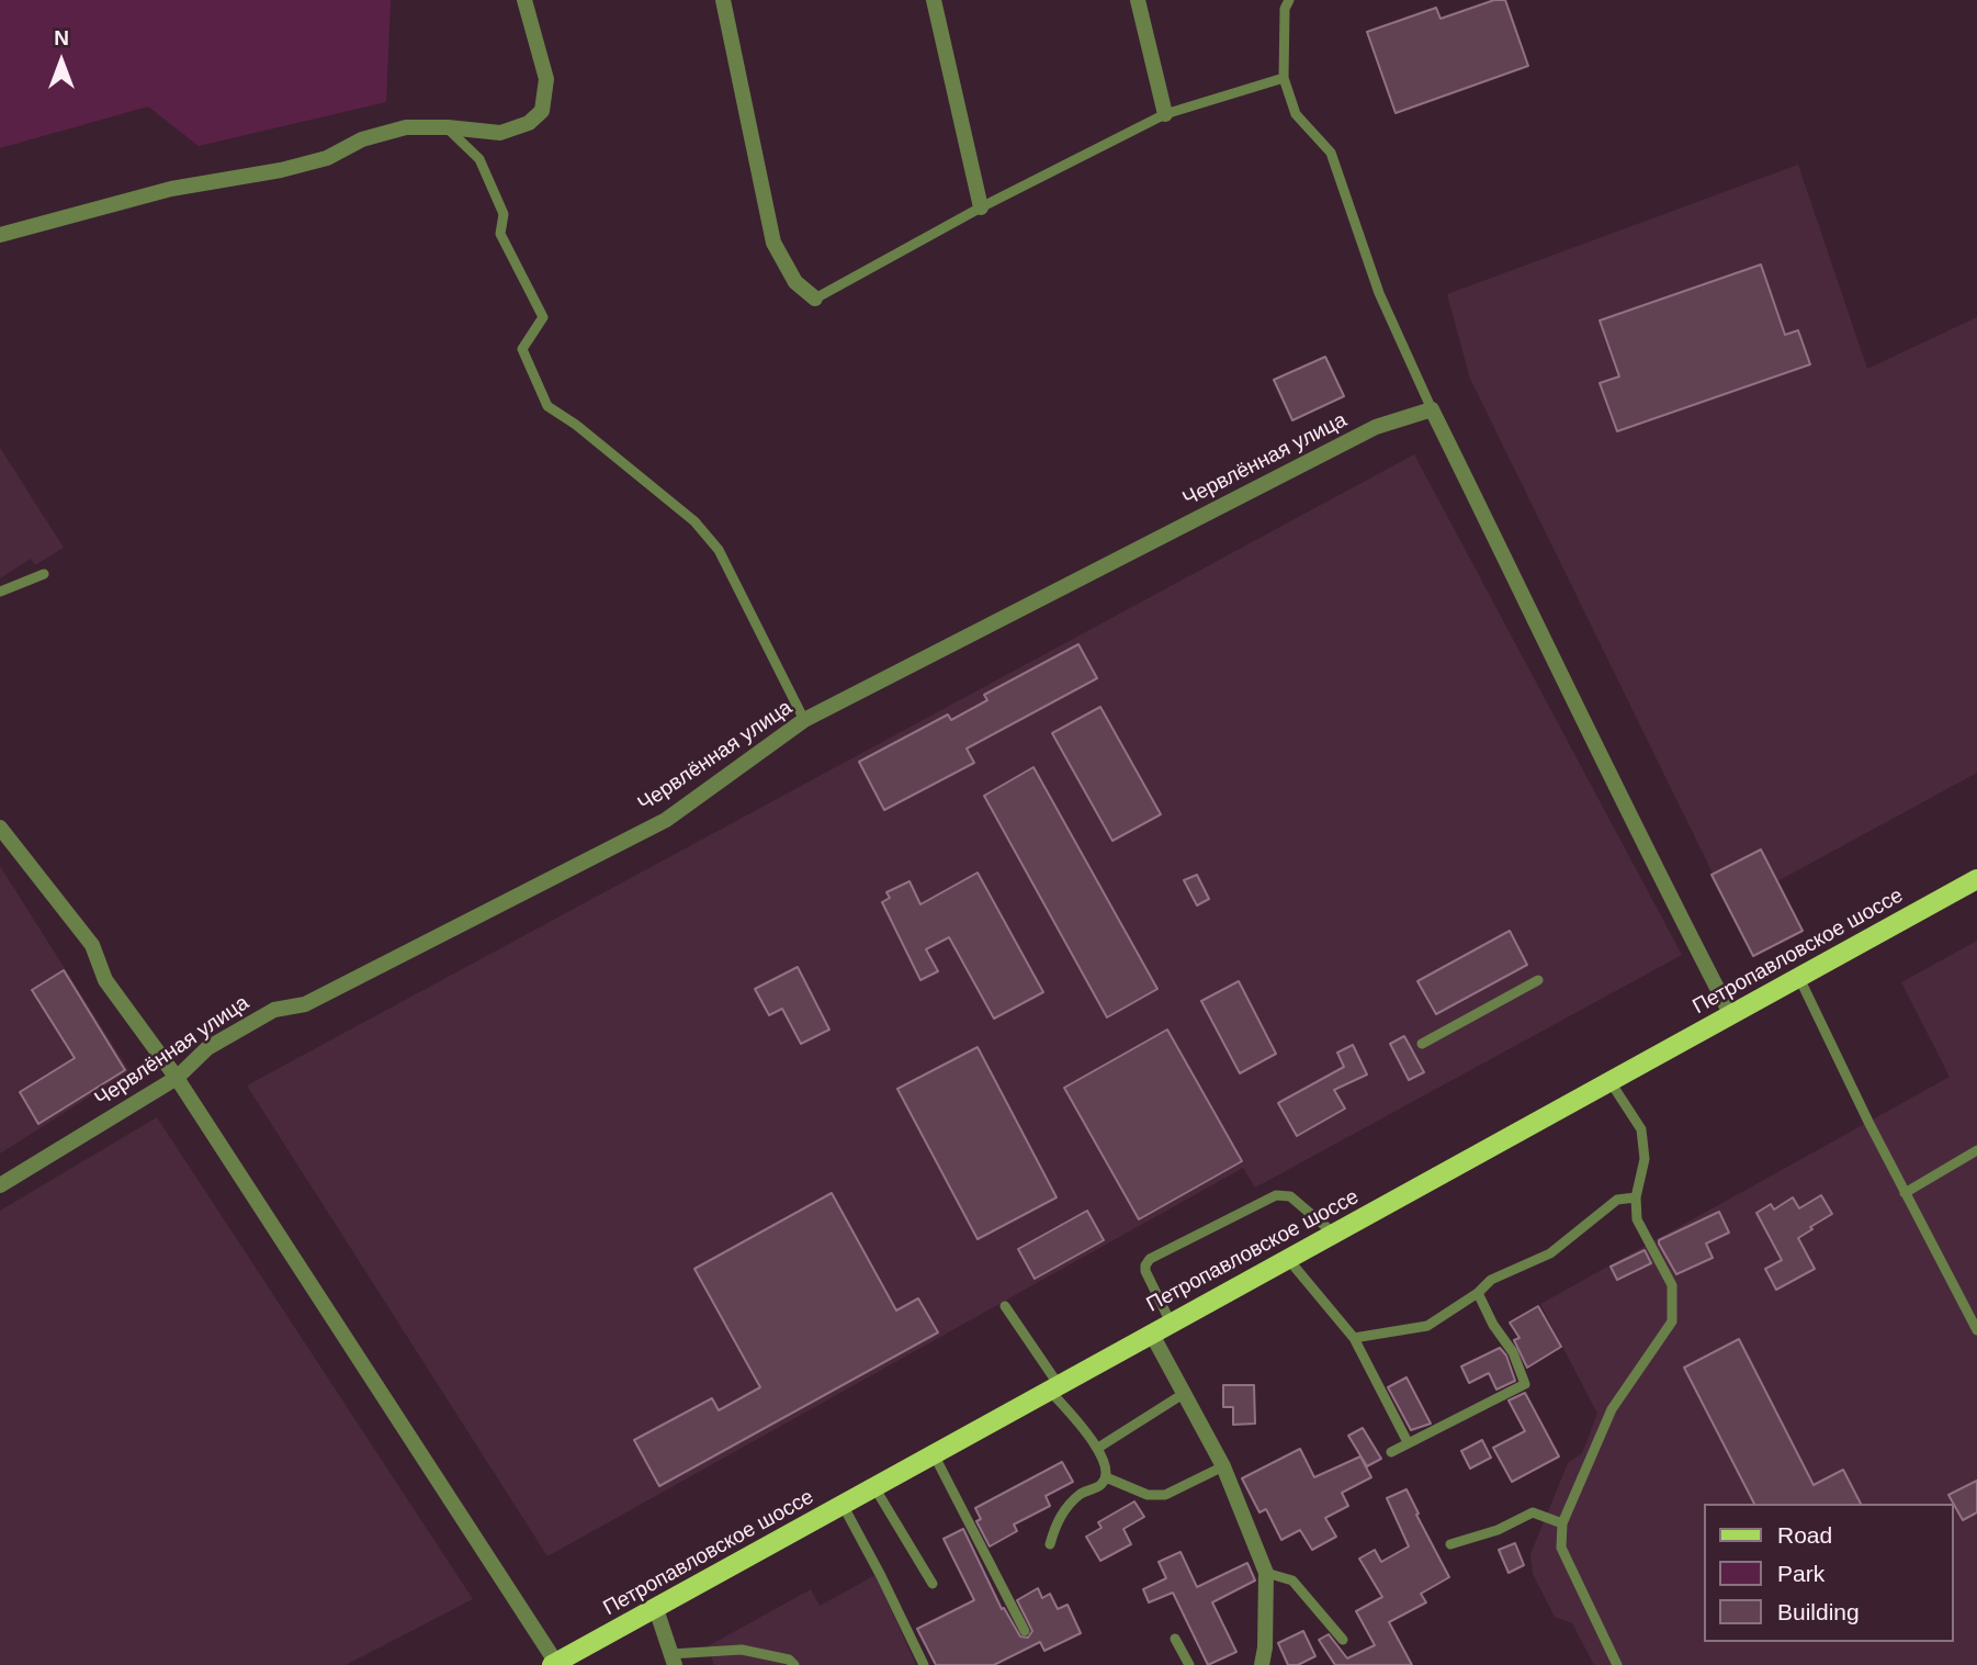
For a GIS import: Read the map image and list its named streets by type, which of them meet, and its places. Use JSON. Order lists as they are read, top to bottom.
{
  "streets": {
    "main road": ["Петропавловское шоссе"],
    "street": ["Червлённая улица"]
  },
  "legend": ["Road", "Park", "Building"],
  "north": "top"
}
